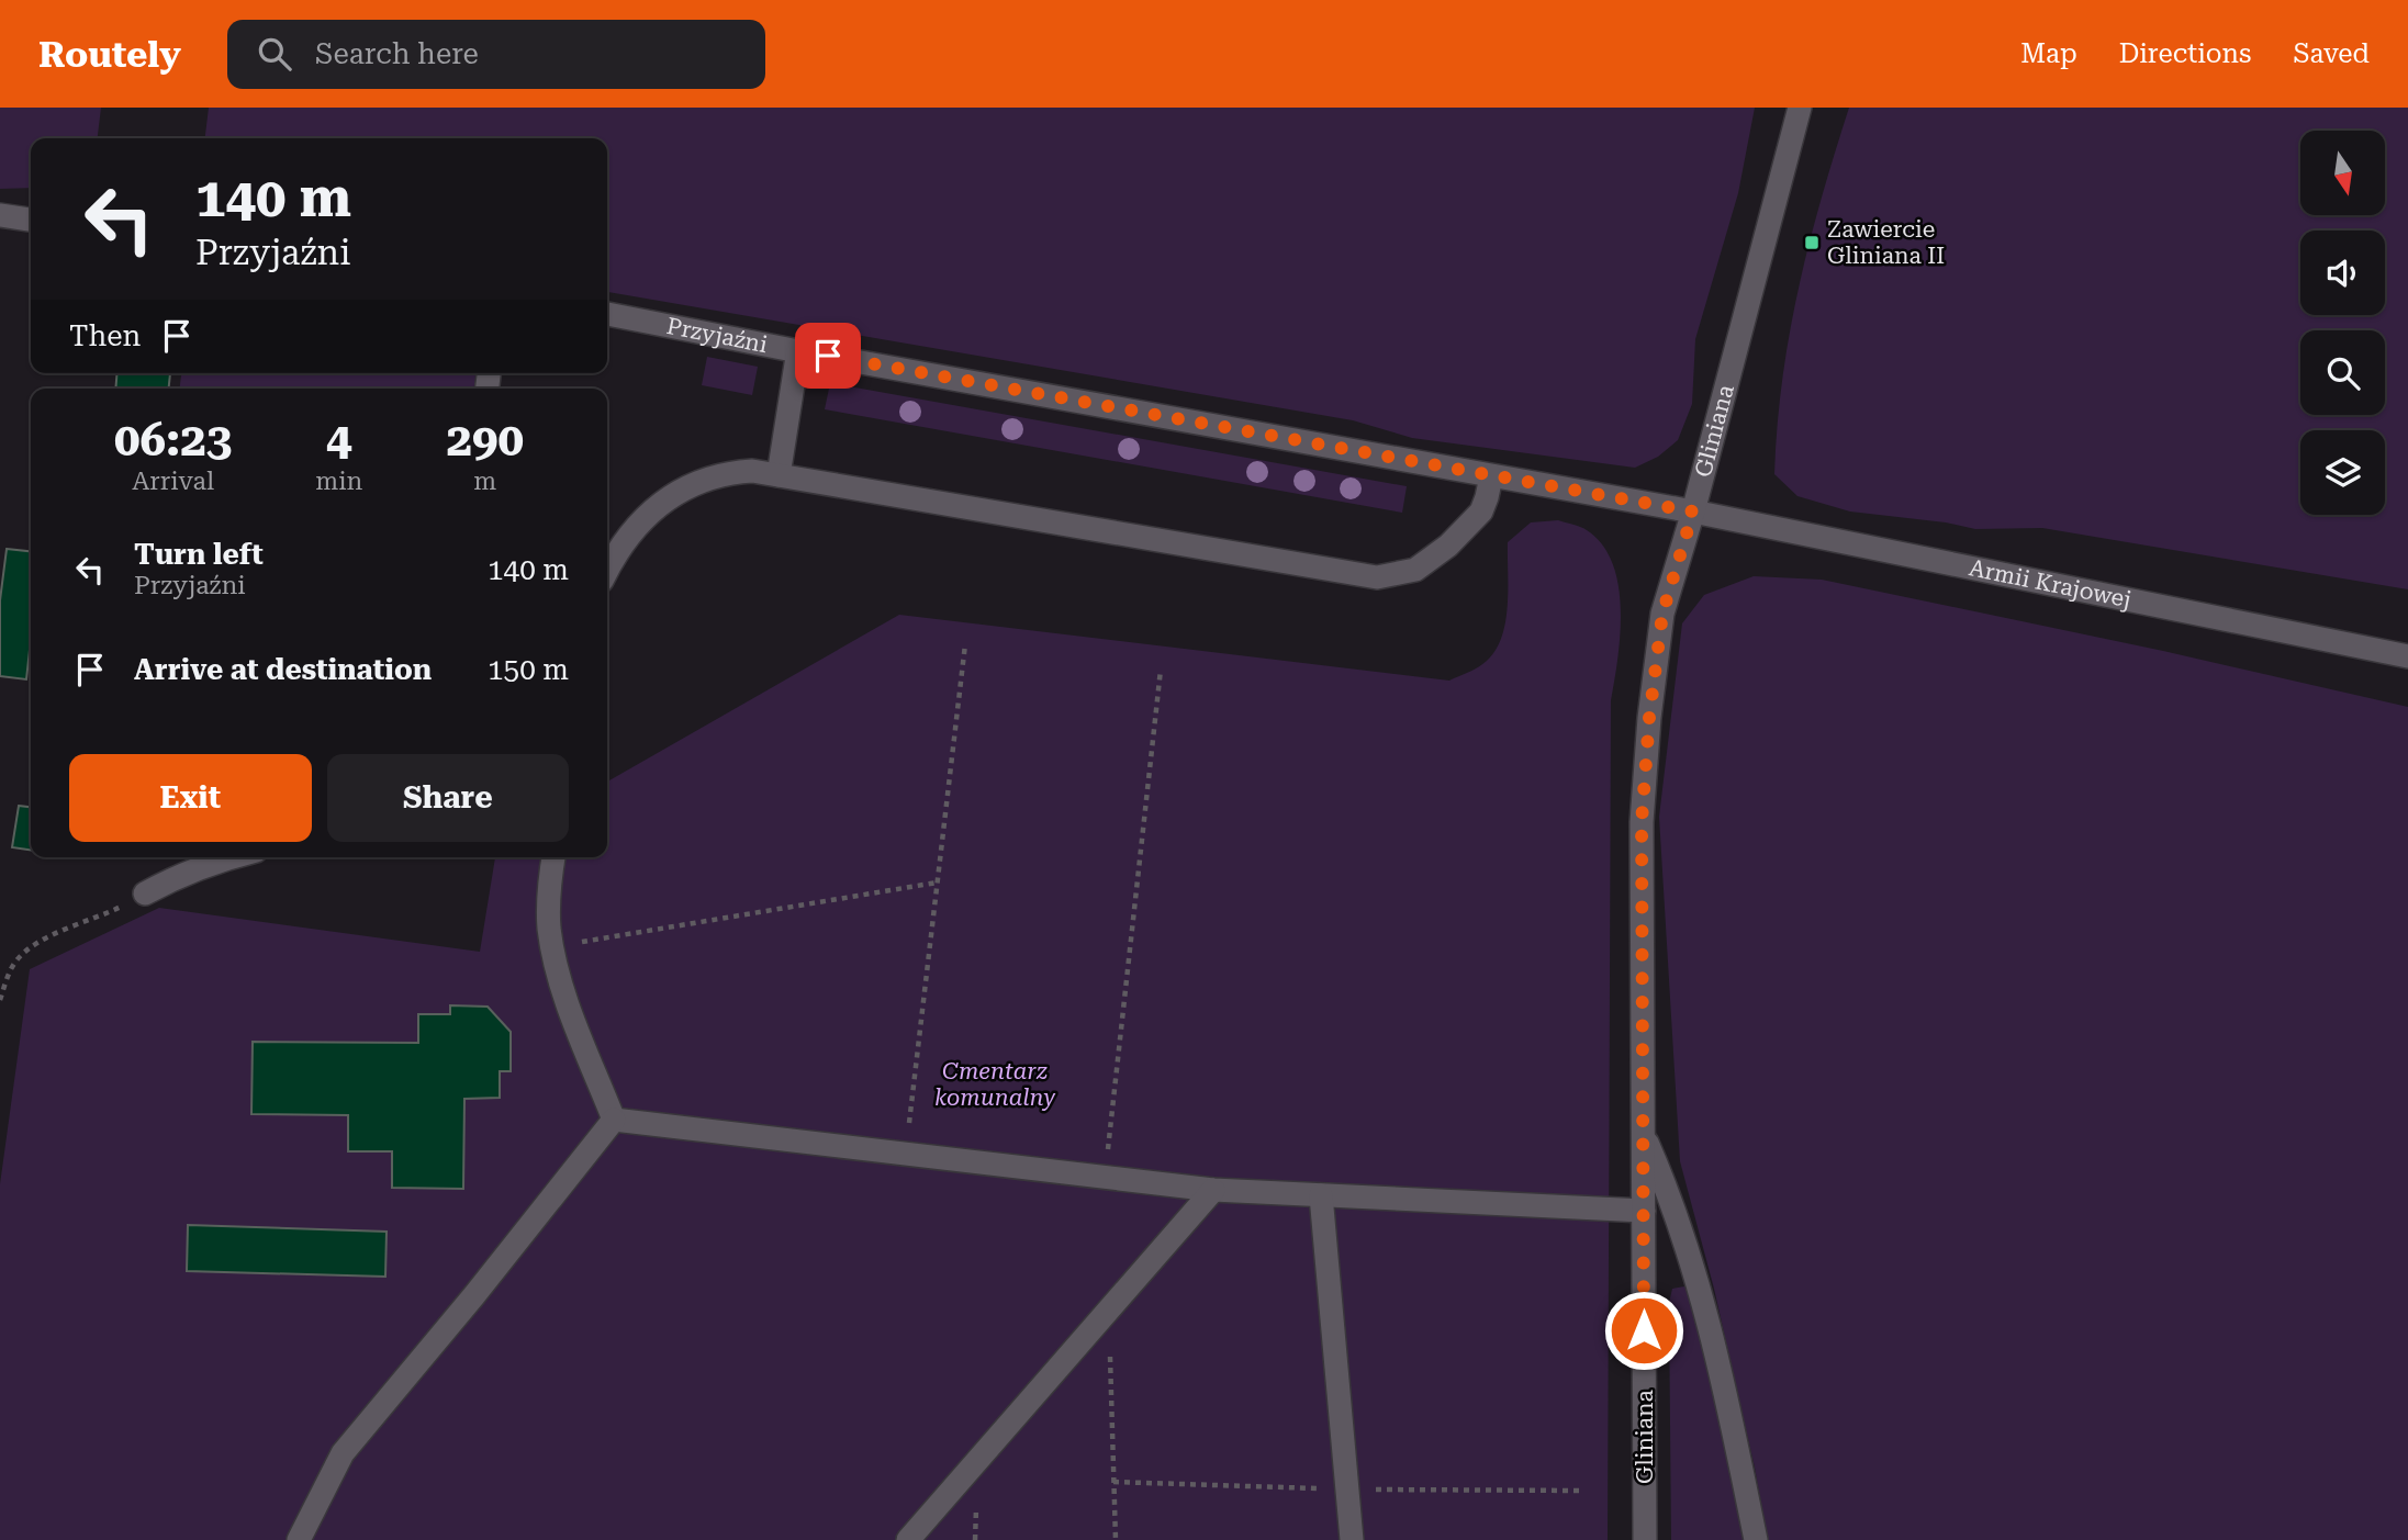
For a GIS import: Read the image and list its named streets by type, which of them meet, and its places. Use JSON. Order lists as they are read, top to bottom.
{
  "streets": {
    "street": ["Przyjaźni", "Gliniana", "Armii Krajowej"]
  },
  "crossings": [
    ["Przyjaźni", "Gliniana"],
    ["Przyjaźni", "Armii Krajowej"],
    ["Gliniana", "Armii Krajowej"]
  ],
  "parks": ["Cmentarz komunalny"],
  "places": {
    "transit": ["Zawiercie Gliniana II"]
  },
  "north": "bottom",
  "page": {
    "header": "Routely",
    "search": "Search here",
    "nav": ["Map", "Directions", "Saved"],
    "turn": ["140 m", "Przyjaźni"],
    "then": "Then",
    "eta": [
      "06:23",
      "Arrival",
      "4",
      "min",
      "290",
      "m"
    ],
    "list": [
      {
        "name": "Turn left",
        "note": "Przyjaźni",
        "value": "140 m"
      },
      {
        "name": "Arrive at destination",
        "value": "150 m"
      }
    ],
    "buttons": ["Exit", "Share"]
  }
}
